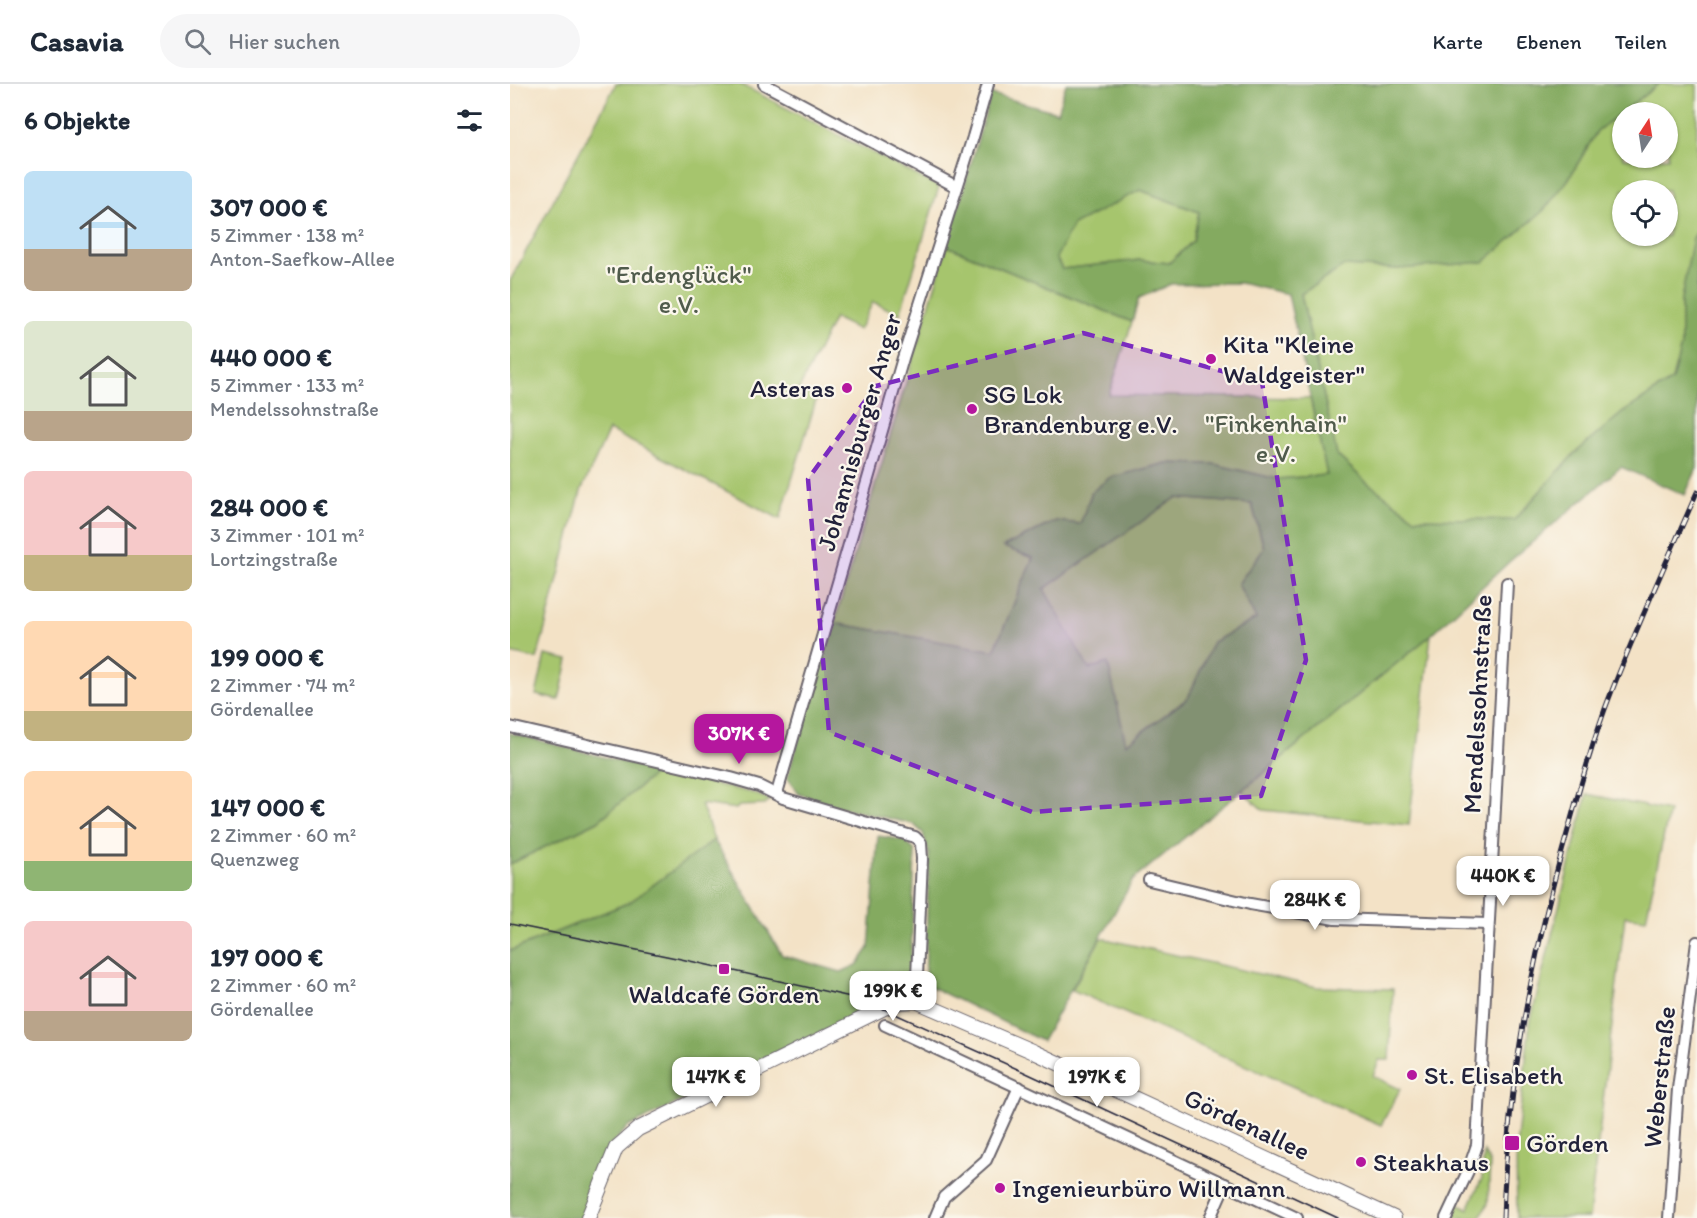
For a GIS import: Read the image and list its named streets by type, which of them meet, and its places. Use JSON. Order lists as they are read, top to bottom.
{
  "streets": {
    "street": [
      "Johannisburger Anger",
      "Mendelssohnstraße",
      "Weberstraße",
      "Gördenallee"
    ]
  },
  "parks": ["\"Erdenglück\" e.V.", "\"Finkenhain\" e.V."],
  "places": {
    "other": [
      "Kita \"Kleine Waldgeister\"",
      "Asteras",
      "SG Lok Brandenburg e.V.",
      "St. Elisabeth",
      "Steakhaus",
      "Ingenieurbüro Willmann"
    ],
    "transit": ["Waldcafé Görden", "Görden"]
  },
  "north": "top",
  "page": {
    "header": "Casavia",
    "search": "Hier suchen",
    "nav": ["Karte", "Ebenen", "Teilen"],
    "heading": "6 Objekte",
    "list": [
      {
        "name": "307 000 €",
        "note": "5 Zimmer · 138 m² · Anton-Saefkow-Allee"
      },
      {
        "name": "440 000 €",
        "note": "5 Zimmer · 133 m² · Mendelssohnstraße"
      },
      {
        "name": "284 000 €",
        "note": "3 Zimmer · 101 m² · Lortzingstraße"
      },
      {
        "name": "199 000 €",
        "note": "2 Zimmer · 74 m² · Gördenallee"
      },
      {
        "name": "147 000 €",
        "note": "2 Zimmer · 60 m² · Quenzweg"
      },
      {
        "name": "197 000 €",
        "note": "2 Zimmer · 60 m² · Gördenallee"
      }
    ],
    "price": [
      "307K €",
      "440K €",
      "284K €",
      "199K €",
      "147K €",
      "197K €"
    ]
  }
}
